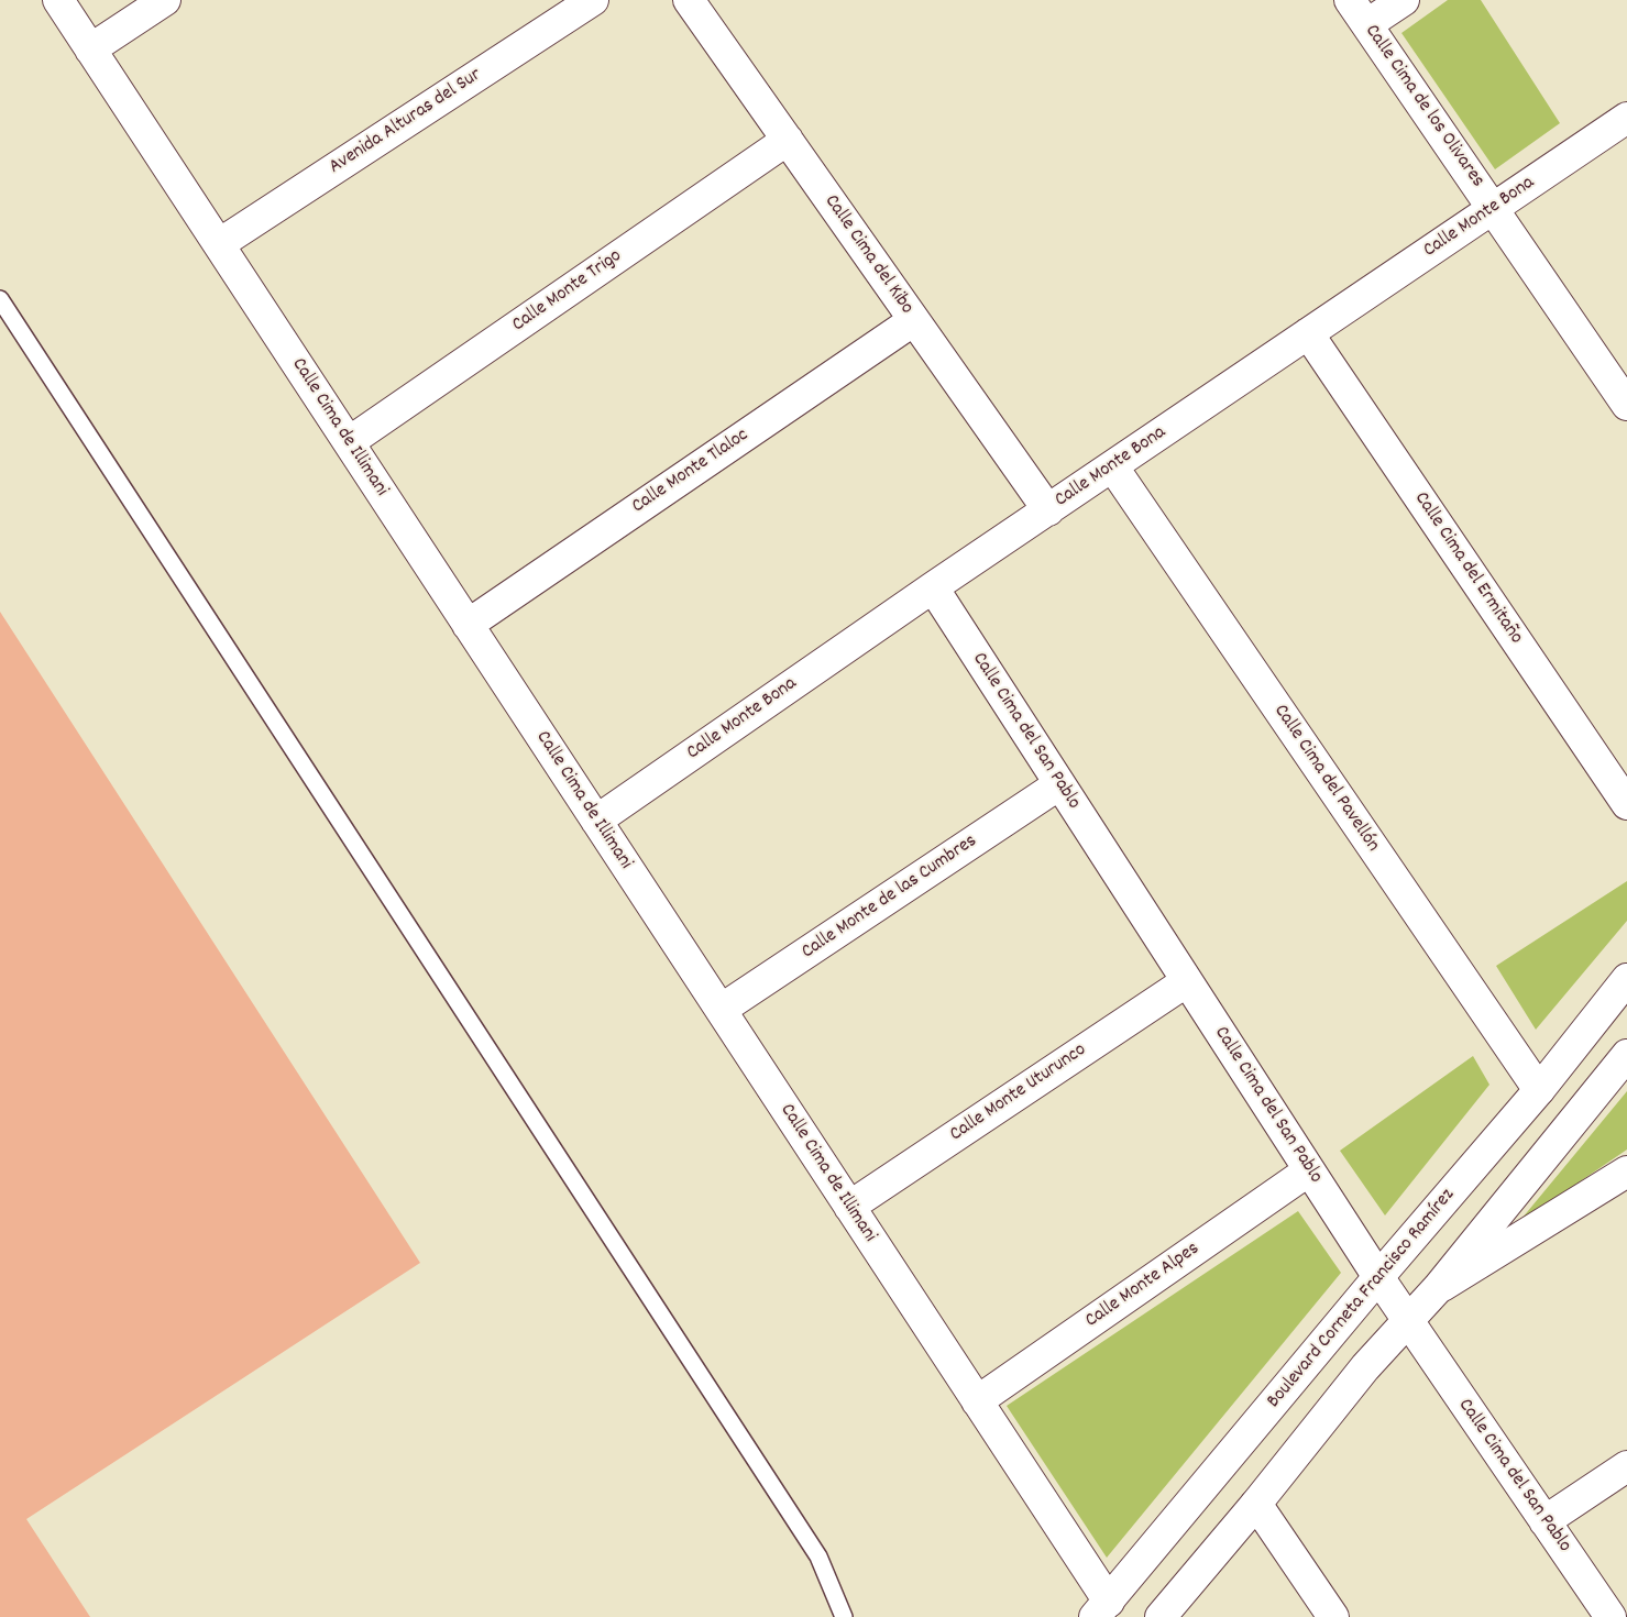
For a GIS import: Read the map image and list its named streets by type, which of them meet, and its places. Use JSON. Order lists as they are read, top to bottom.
{
  "streets": {
    "street": [
      "Calle Cima de los Olivares",
      "Avenida Alturas del Sur",
      "Calle Monte Bona",
      "Calle Cima del Kibo",
      "Calle Monte Trigo",
      "Calle Cima de Illimani",
      "Calle Monte Tlaloc",
      "Calle Cima del Ermitaño",
      "Calle Cima del San Pablo",
      "Calle Cima del Pavellón",
      "Calle Monte de las Cumbres",
      "Calle Monte Uturunco",
      "Calle Monte Alpes",
      "Boulevard Corneta Francisco Ramírez"
    ]
  },
  "crossings": [
    ["Calle Cima de los Olivares", "Calle Monte Bona"],
    ["Avenida Alturas del Sur", "Calle Cima de Illimani"],
    ["Calle Monte Bona", "Calle Cima del Kibo"],
    ["Calle Monte Bona", "Calle Cima de Illimani"],
    ["Calle Monte Bona", "Calle Cima del Ermitaño"],
    ["Calle Monte Bona", "Calle Cima del San Pablo"],
    ["Calle Monte Bona", "Calle Cima del Pavellón"],
    ["Calle Cima del Kibo", "Calle Monte Trigo"],
    ["Calle Cima del Kibo", "Calle Monte Tlaloc"],
    ["Calle Monte Trigo", "Calle Cima de Illimani"],
    ["Calle Cima de Illimani", "Calle Monte Tlaloc"],
    ["Calle Cima de Illimani", "Calle Monte de las Cumbres"],
    ["Calle Cima de Illimani", "Calle Monte Uturunco"],
    ["Calle Cima de Illimani", "Calle Monte Alpes"],
    ["Calle Cima de Illimani", "Boulevard Corneta Francisco Ramírez"],
    ["Calle Cima del San Pablo", "Calle Monte de las Cumbres"],
    ["Calle Cima del San Pablo", "Calle Monte Uturunco"],
    ["Calle Cima del San Pablo", "Calle Monte Alpes"],
    ["Calle Cima del San Pablo", "Boulevard Corneta Francisco Ramírez"],
    ["Calle Cima del Pavellón", "Boulevard Corneta Francisco Ramírez"]
  ]
}
